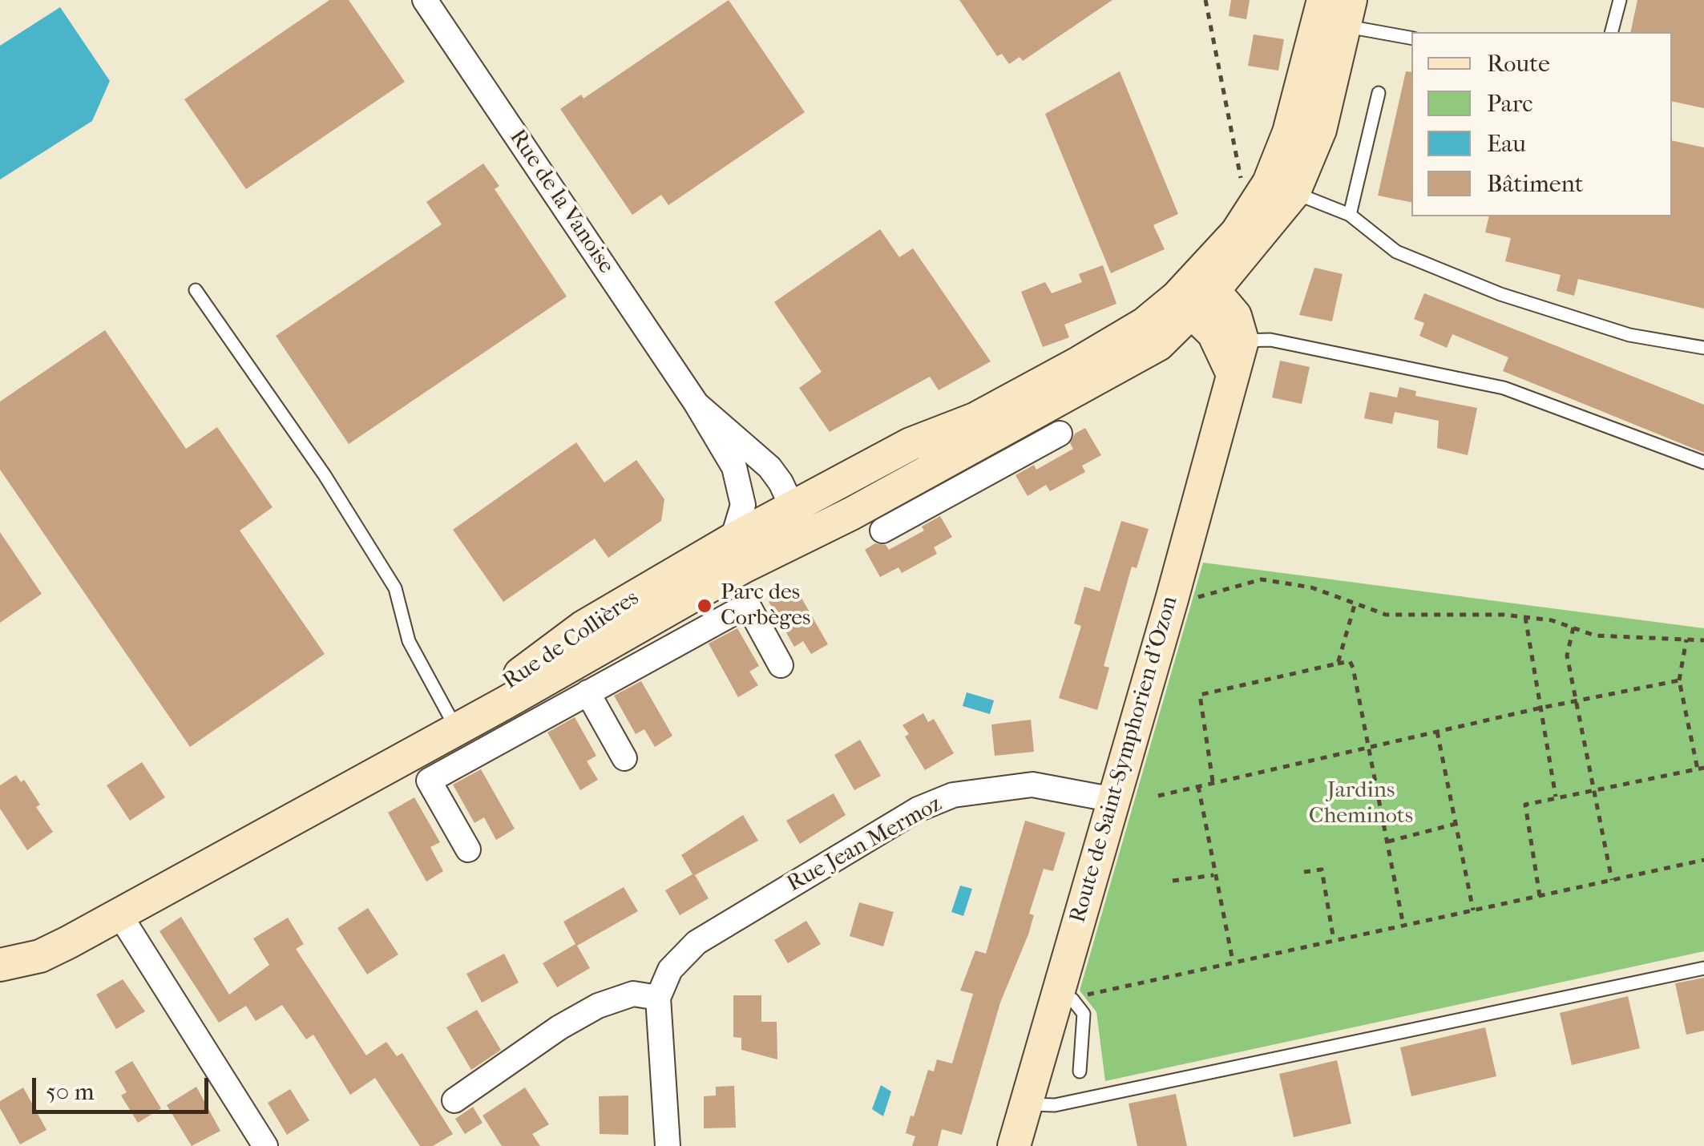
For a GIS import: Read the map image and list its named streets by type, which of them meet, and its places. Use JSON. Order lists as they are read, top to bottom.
{
  "streets": {
    "main road": ["Rue de Collières", "Route de Saint-Symphorien d'Ozon"],
    "street": ["Rue de la Vanoise", "Rue Jean Mermoz"]
  },
  "crossings": [
    ["Rue de la Vanoise", "Rue de Collières"],
    ["Route de Saint-Symphorien d'Ozon", "Rue Jean Mermoz"]
  ],
  "parks": ["Jardins Cheminots"],
  "places": ["Parc des Corbèges"],
  "legend": [
    "Route",
    "Parc",
    "Eau",
    "Bâtiment"
  ],
  "scale_bar": "50 m"
}
